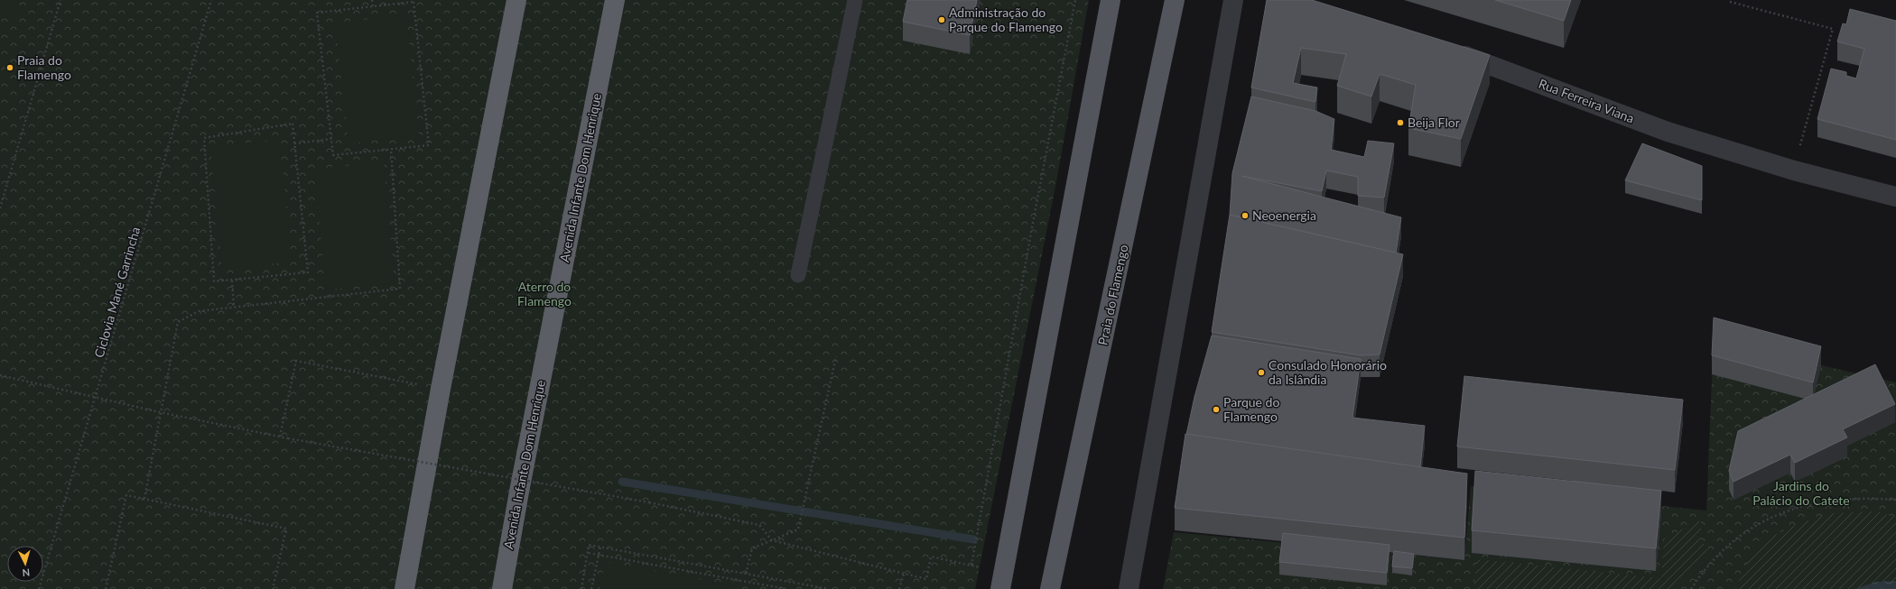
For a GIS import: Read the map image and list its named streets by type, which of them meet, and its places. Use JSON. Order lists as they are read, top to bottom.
{
  "streets": {
    "highway": ["Avenida Infante Dom Henrique"],
    "main road": ["Praia do Flamengo"],
    "street": ["Rua Ferreira Viana"],
    "path": ["Ciclovia Mané Garrincha"]
  },
  "parks": ["Aterro do Flamengo", "Jardins do Palácio do Catete"],
  "places": [
    "Administração do Parque do Flamengo",
    "Praia do Flamengo",
    "Beija Flor",
    "Neoenergia",
    "Consulado Honorário da Islândia",
    "Parque do Flamengo"
  ],
  "north": "bottom"
}
